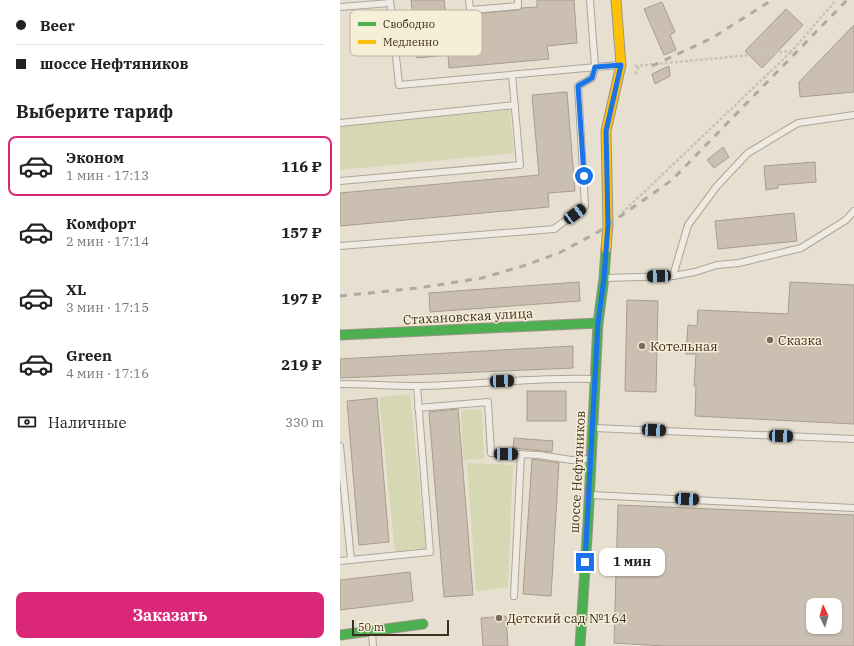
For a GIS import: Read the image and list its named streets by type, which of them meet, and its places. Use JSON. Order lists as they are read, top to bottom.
{
  "streets": {
    "street": ["Стахановская улица", "шоссе Нефтяников"]
  },
  "crossings": [
    ["Стахановская улица", "шоссе Нефтяников"]
  ],
  "places": ["Сказка", "Котельная", "Детский сад №164"],
  "legend": ["Свободно", "Медленно"],
  "scale_bar": "50 m",
  "north": "top",
  "page": {
    "banner": ["Beer", "шоссе Нефтяников"],
    "heading": "Выберите тариф",
    "list": [
      {
        "name": "Эконом",
        "note": "1 мин · 17:13",
        "value": "116 ₽"
      },
      {
        "name": "Комфорт",
        "note": "2 мин · 17:14",
        "value": "157 ₽"
      },
      {
        "name": "XL",
        "note": "3 мин · 17:15",
        "value": "197 ₽"
      },
      {
        "name": "Green",
        "note": "4 мин · 17:16",
        "value": "219 ₽"
      }
    ],
    "pay": ["Наличные", "330 m"],
    "bubble": "1 мин",
    "buttons": "Заказать",
    "scale": "50 m"
  }
}
